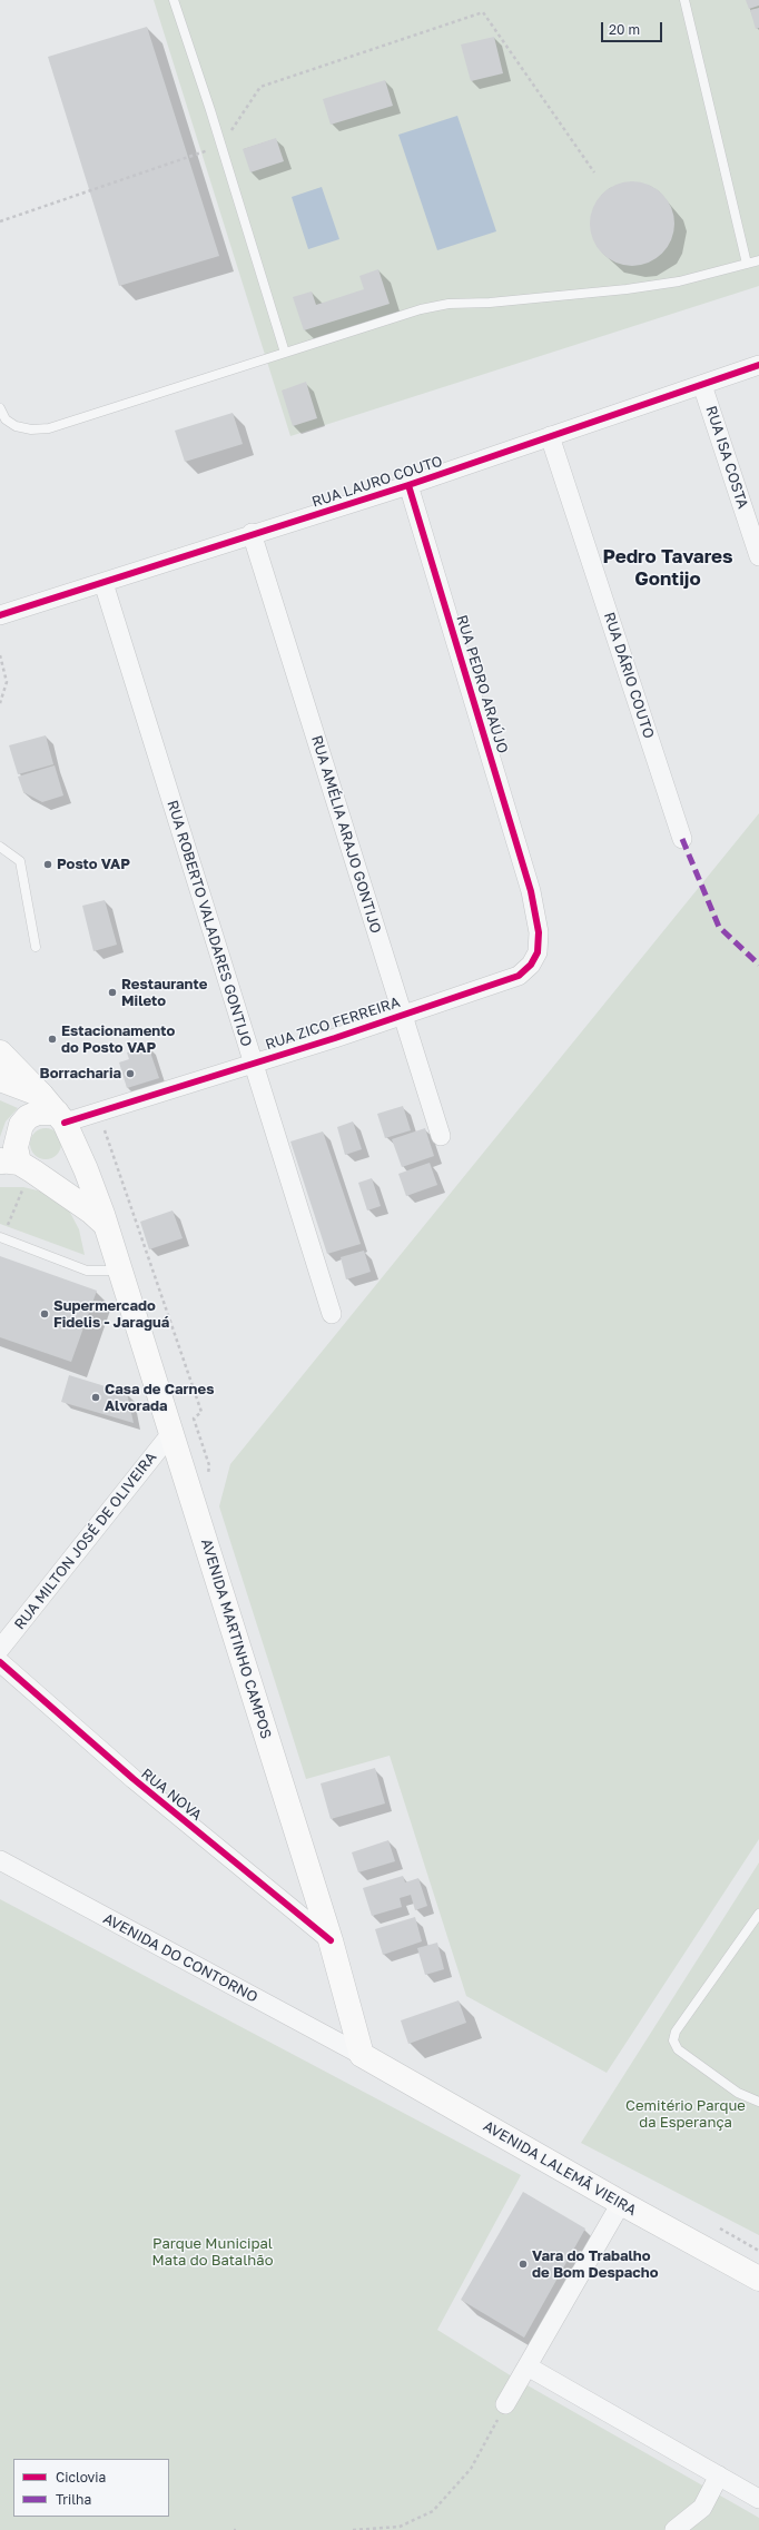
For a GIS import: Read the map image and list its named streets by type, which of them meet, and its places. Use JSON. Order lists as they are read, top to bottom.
{
  "streets": {
    "main road": ["AVENIDA MARTINHO CAMPOS", "AVENIDA LALEMÃ VIEIRA"],
    "street": [
      "RUA ISA COSTA",
      "RUA LAURO COUTO",
      "RUA DÁRIO COUTO",
      "RUA PEDRO ARAÚJO",
      "RUA AMÉLIA ARAJO GONTIJO",
      "RUA ROBERTO VALADARES GONTIJO",
      "RUA ZICO FERREIRA",
      "RUA MILTON JOSÉ DE OLIVEIRA",
      "RUA NOVA",
      "AVENIDA DO CONTORNO"
    ]
  },
  "crossings": [
    ["RUA ISA COSTA", "RUA LAURO COUTO"],
    ["RUA LAURO COUTO", "RUA DÁRIO COUTO"],
    ["RUA LAURO COUTO", "RUA PEDRO ARAÚJO"],
    ["RUA LAURO COUTO", "RUA AMÉLIA ARAJO GONTIJO"],
    ["RUA LAURO COUTO", "RUA ROBERTO VALADARES GONTIJO"],
    ["RUA PEDRO ARAÚJO", "RUA ZICO FERREIRA"],
    ["RUA AMÉLIA ARAJO GONTIJO", "RUA ZICO FERREIRA"],
    ["RUA ROBERTO VALADARES GONTIJO", "RUA ZICO FERREIRA"],
    ["RUA ZICO FERREIRA", "AVENIDA MARTINHO CAMPOS"],
    ["RUA MILTON JOSÉ DE OLIVEIRA", "AVENIDA MARTINHO CAMPOS"],
    ["AVENIDA MARTINHO CAMPOS", "RUA NOVA"],
    ["AVENIDA MARTINHO CAMPOS", "AVENIDA DO CONTORNO"],
    ["AVENIDA MARTINHO CAMPOS", "AVENIDA LALEMÃ VIEIRA"],
    ["AVENIDA DO CONTORNO", "AVENIDA LALEMÃ VIEIRA"]
  ],
  "districts": ["Pedro Tavares Gontijo"],
  "parks": ["Cemitério Parque da Esperança", "Parque Municipal Mata do Batalhão"],
  "places": [
    "Posto VAP",
    "Restaurante Mileto",
    "Estacionamento do Posto VAP",
    "Borracharia",
    "Supermercado Fidelis - Jaraguá",
    "Casa de Carnes Alvorada",
    "Vara do Trabalho de Bom Despacho"
  ],
  "legend": ["Ciclovia", "Trilha"],
  "scale_bar": "20 m"
}
